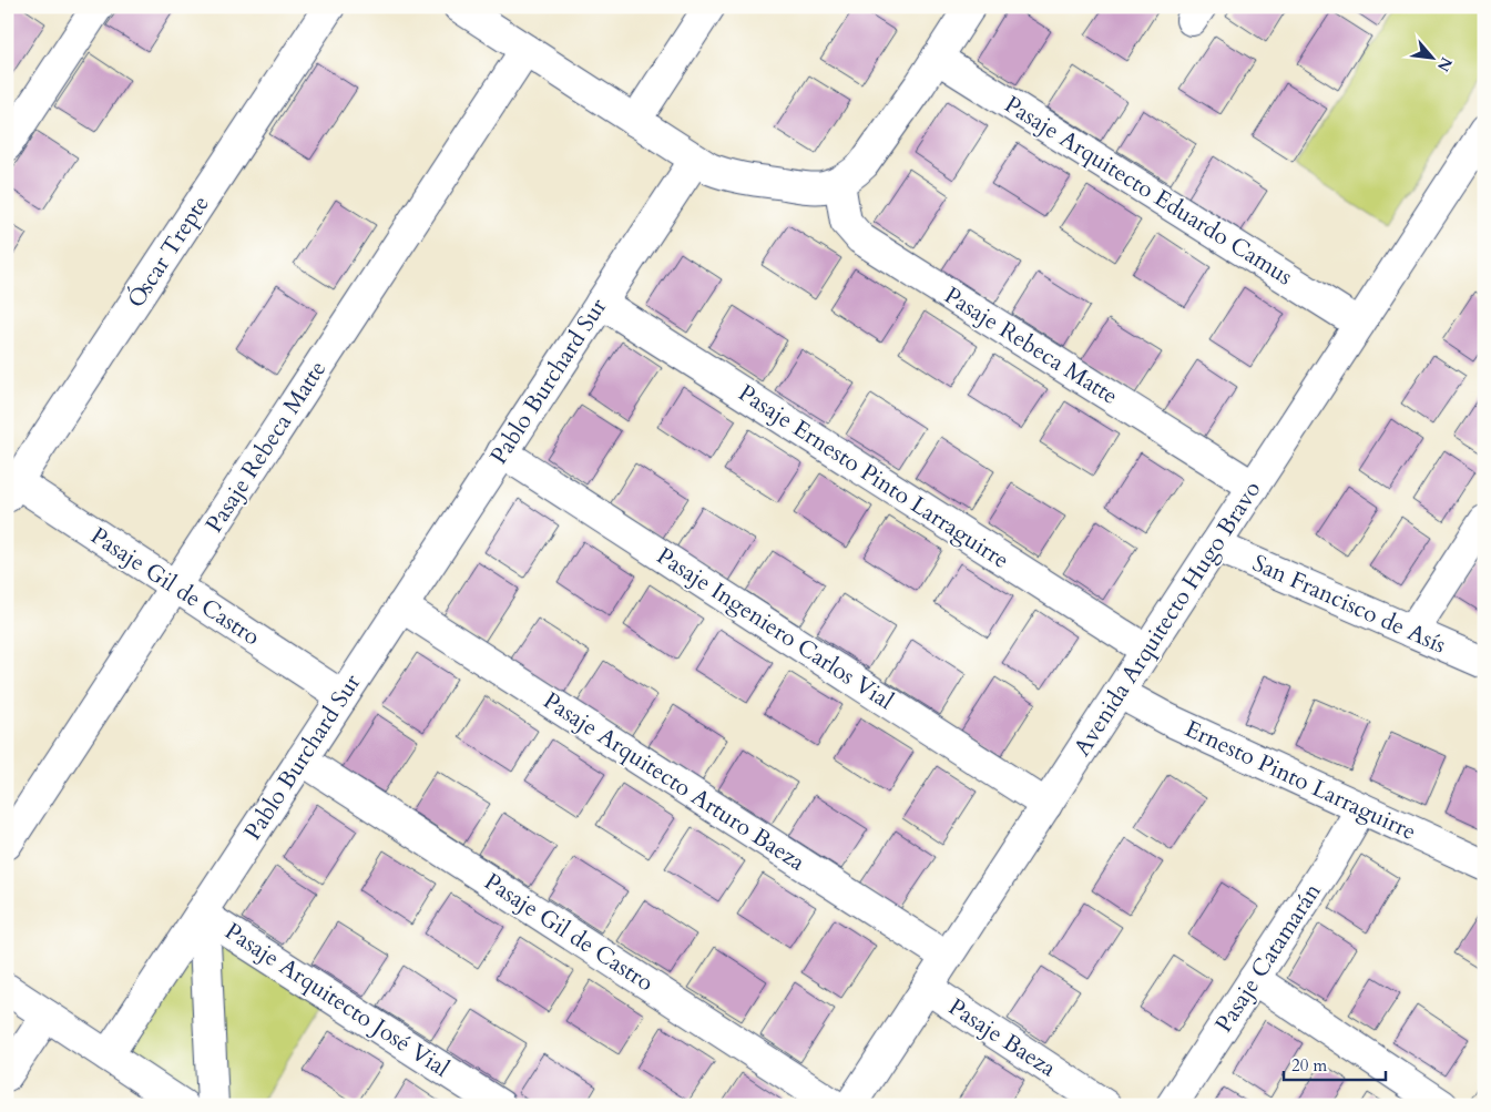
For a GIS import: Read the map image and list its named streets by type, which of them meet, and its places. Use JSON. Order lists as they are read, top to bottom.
{
  "streets": {
    "street": [
      "Pasaje Arquitecto Eduardo Camus",
      "Óscar Trepte",
      "Pasaje Rebeca Matte",
      "Pablo Burchard Sur",
      "Pasaje Ernesto Pinto Larraguirre",
      "Pasaje Gil de Castro",
      "San Francisco de Asís",
      "Avenida Arquitecto Hugo Bravo",
      "Pasaje Ingeniero Carlos Vial",
      "Ernesto Pinto Larraguirre",
      "Pasaje Arquitecto Arturo Baeza",
      "Pasaje Catamarán",
      "Pasaje Arquitecto José Vial",
      "Pasaje Baeza"
    ]
  },
  "crossings": [
    ["Pasaje Arquitecto Eduardo Camus", "Avenida Arquitecto Hugo Bravo"],
    ["Óscar Trepte", "Pasaje Gil de Castro"],
    ["Pasaje Rebeca Matte", "Pasaje Gil de Castro"],
    ["Pasaje Rebeca Matte", "Avenida Arquitecto Hugo Bravo"],
    ["Pablo Burchard Sur", "Pasaje Ernesto Pinto Larraguirre"],
    ["Pablo Burchard Sur", "Pasaje Gil de Castro"],
    ["Pablo Burchard Sur", "Pasaje Ingeniero Carlos Vial"],
    ["Pablo Burchard Sur", "Pasaje Arquitecto Arturo Baeza"],
    ["Pablo Burchard Sur", "Pasaje Arquitecto José Vial"],
    ["Pasaje Ernesto Pinto Larraguirre", "Avenida Arquitecto Hugo Bravo"],
    ["San Francisco de Asís", "Avenida Arquitecto Hugo Bravo"],
    ["Avenida Arquitecto Hugo Bravo", "Pasaje Ingeniero Carlos Vial"],
    ["Avenida Arquitecto Hugo Bravo", "Ernesto Pinto Larraguirre"],
    ["Avenida Arquitecto Hugo Bravo", "Pasaje Arquitecto Arturo Baeza"],
    ["Avenida Arquitecto Hugo Bravo", "Pasaje Baeza"],
    ["Ernesto Pinto Larraguirre", "Pasaje Catamarán"]
  ],
  "scale_bar": "20 m",
  "north": "bottom right"
}
